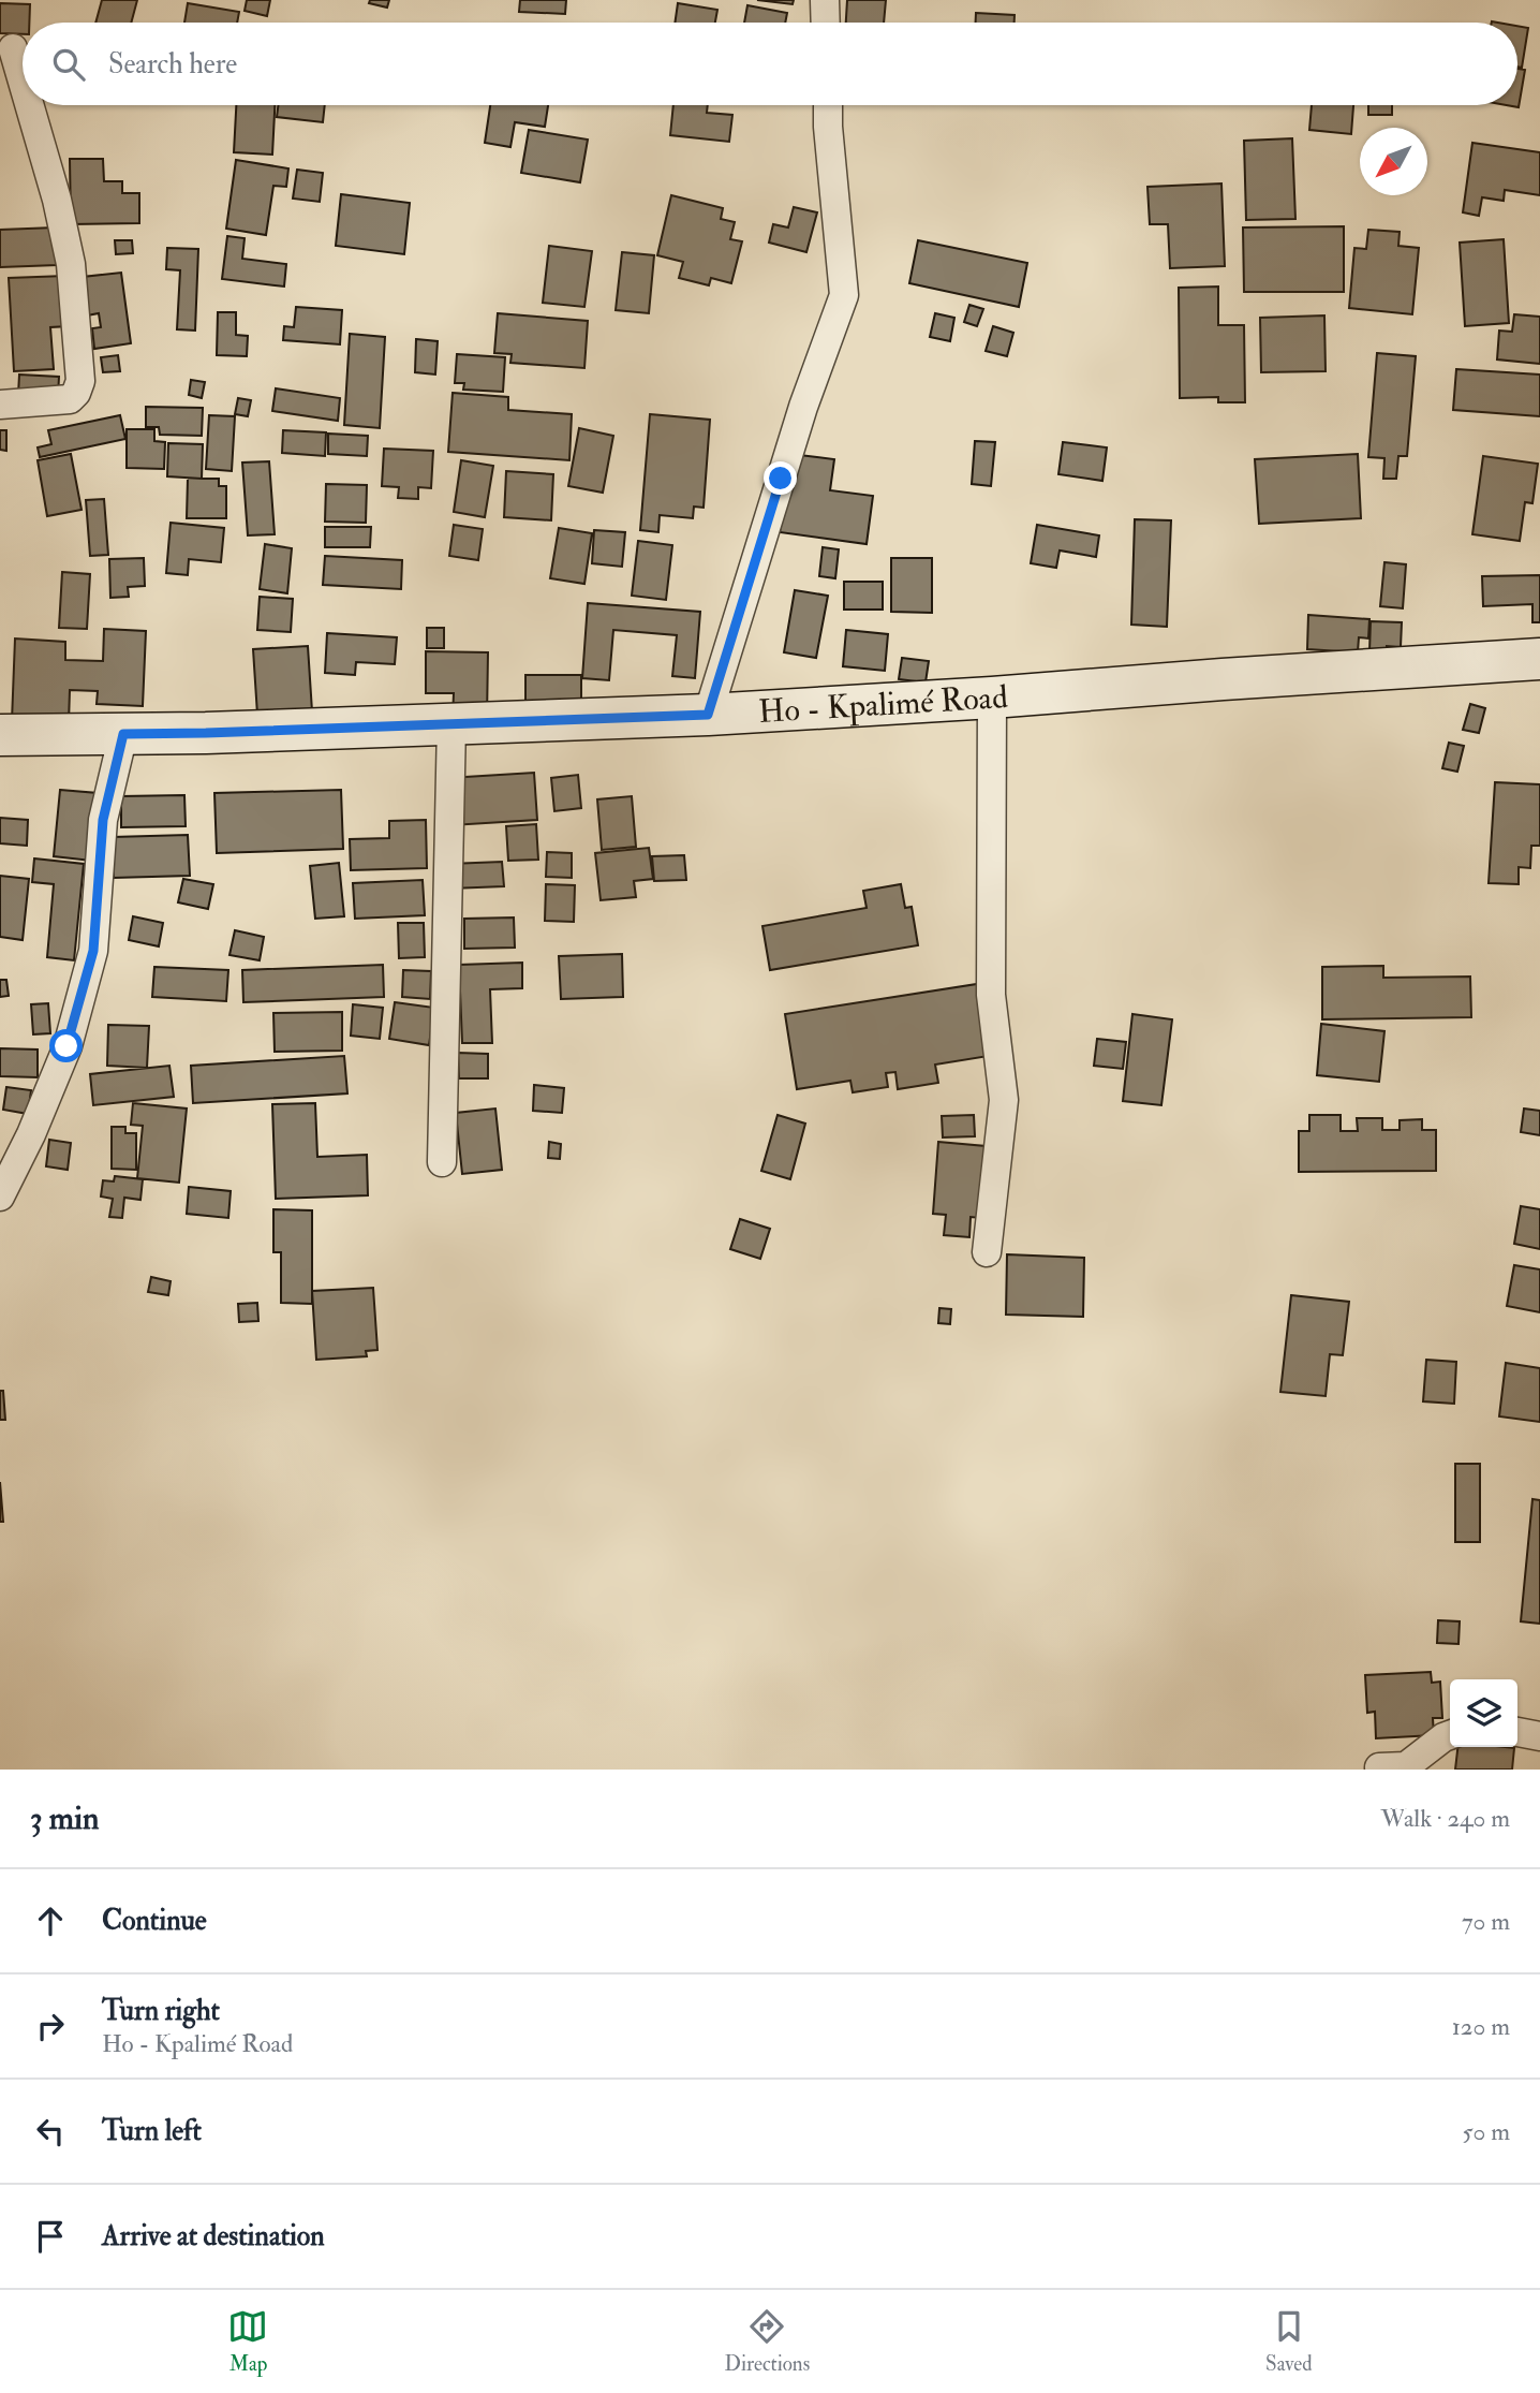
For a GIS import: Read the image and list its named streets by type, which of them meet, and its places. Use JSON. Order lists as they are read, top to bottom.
{
  "streets": {
    "main road": ["Ho - Kpalimé Road"]
  },
  "north": "bottom left",
  "page": {
    "search": "Search here",
    "heading": ["3 min", "Walk · 240 m"],
    "list": [
      ["Continue", "70 m"],
      ["Turn right", "Ho - Kpalimé Road", "120 m"],
      ["Turn left", "50 m"],
      "Arrive at destination"
    ],
    "nav": ["Map", "Directions", "Saved"]
  }
}
